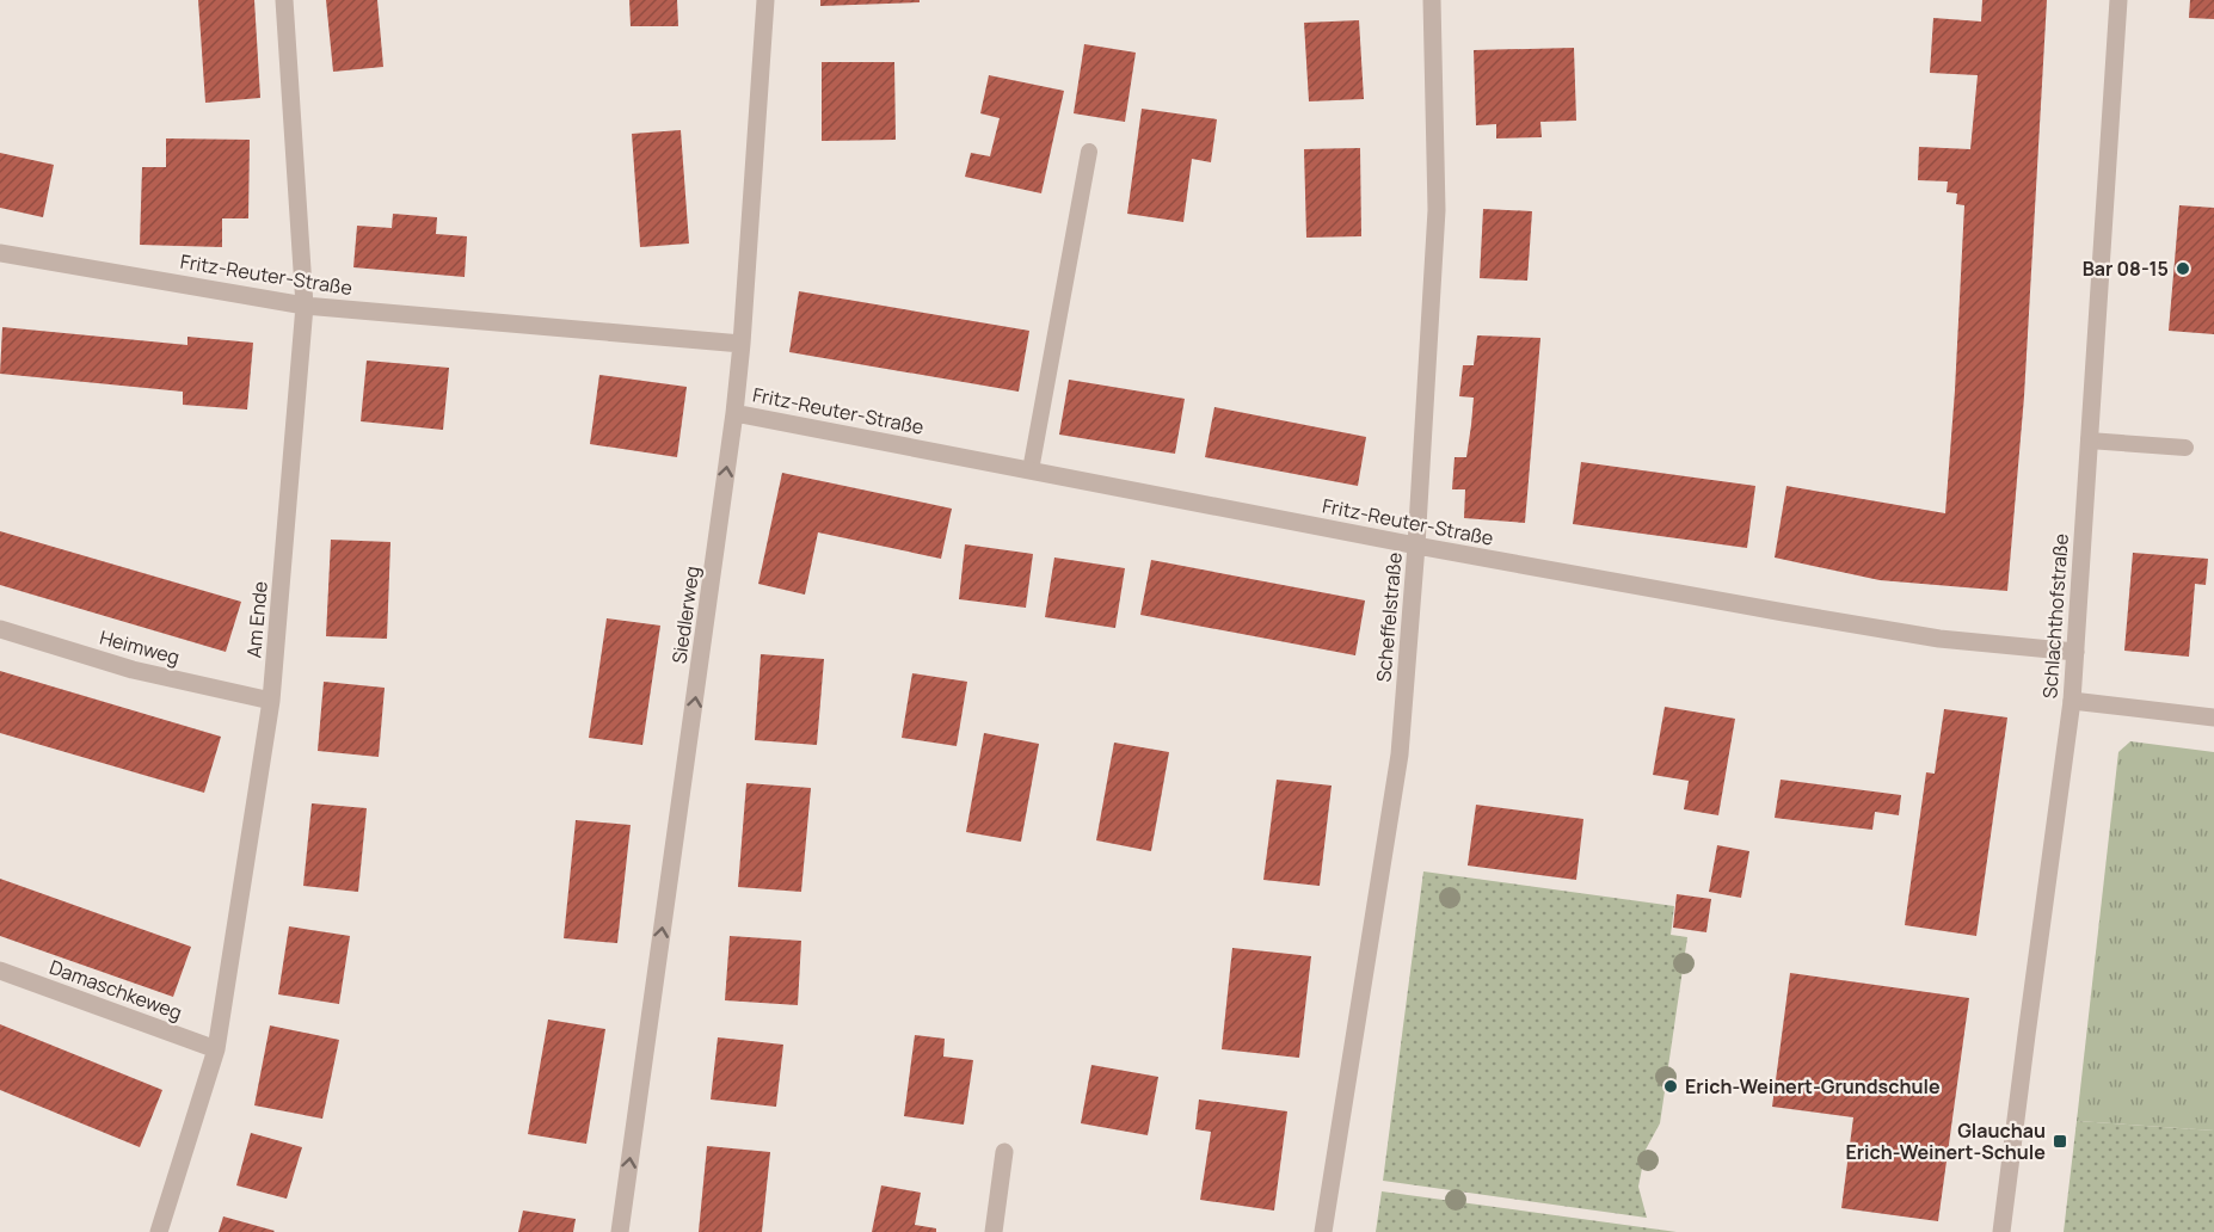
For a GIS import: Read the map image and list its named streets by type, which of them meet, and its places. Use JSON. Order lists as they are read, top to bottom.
{
  "streets": {
    "street": [
      "Fritz-Reuter-Straße",
      "Siedlerweg",
      "Schlachthofstraße",
      "Scheffelstraße",
      "Am Ende",
      "Heimweg",
      "Damaschkeweg"
    ]
  },
  "crossings": [
    ["Fritz-Reuter-Straße", "Siedlerweg"],
    ["Fritz-Reuter-Straße", "Schlachthofstraße"],
    ["Fritz-Reuter-Straße", "Scheffelstraße"],
    ["Fritz-Reuter-Straße", "Am Ende"],
    ["Am Ende", "Heimweg"],
    ["Am Ende", "Damaschkeweg"]
  ],
  "one_way": ["Siedlerweg"],
  "places": {
    "other": ["Bar 08-15", "Erich-Weinert-Grundschule"],
    "transit": ["Glauchau Erich-Weinert-Schule"]
  }
}
